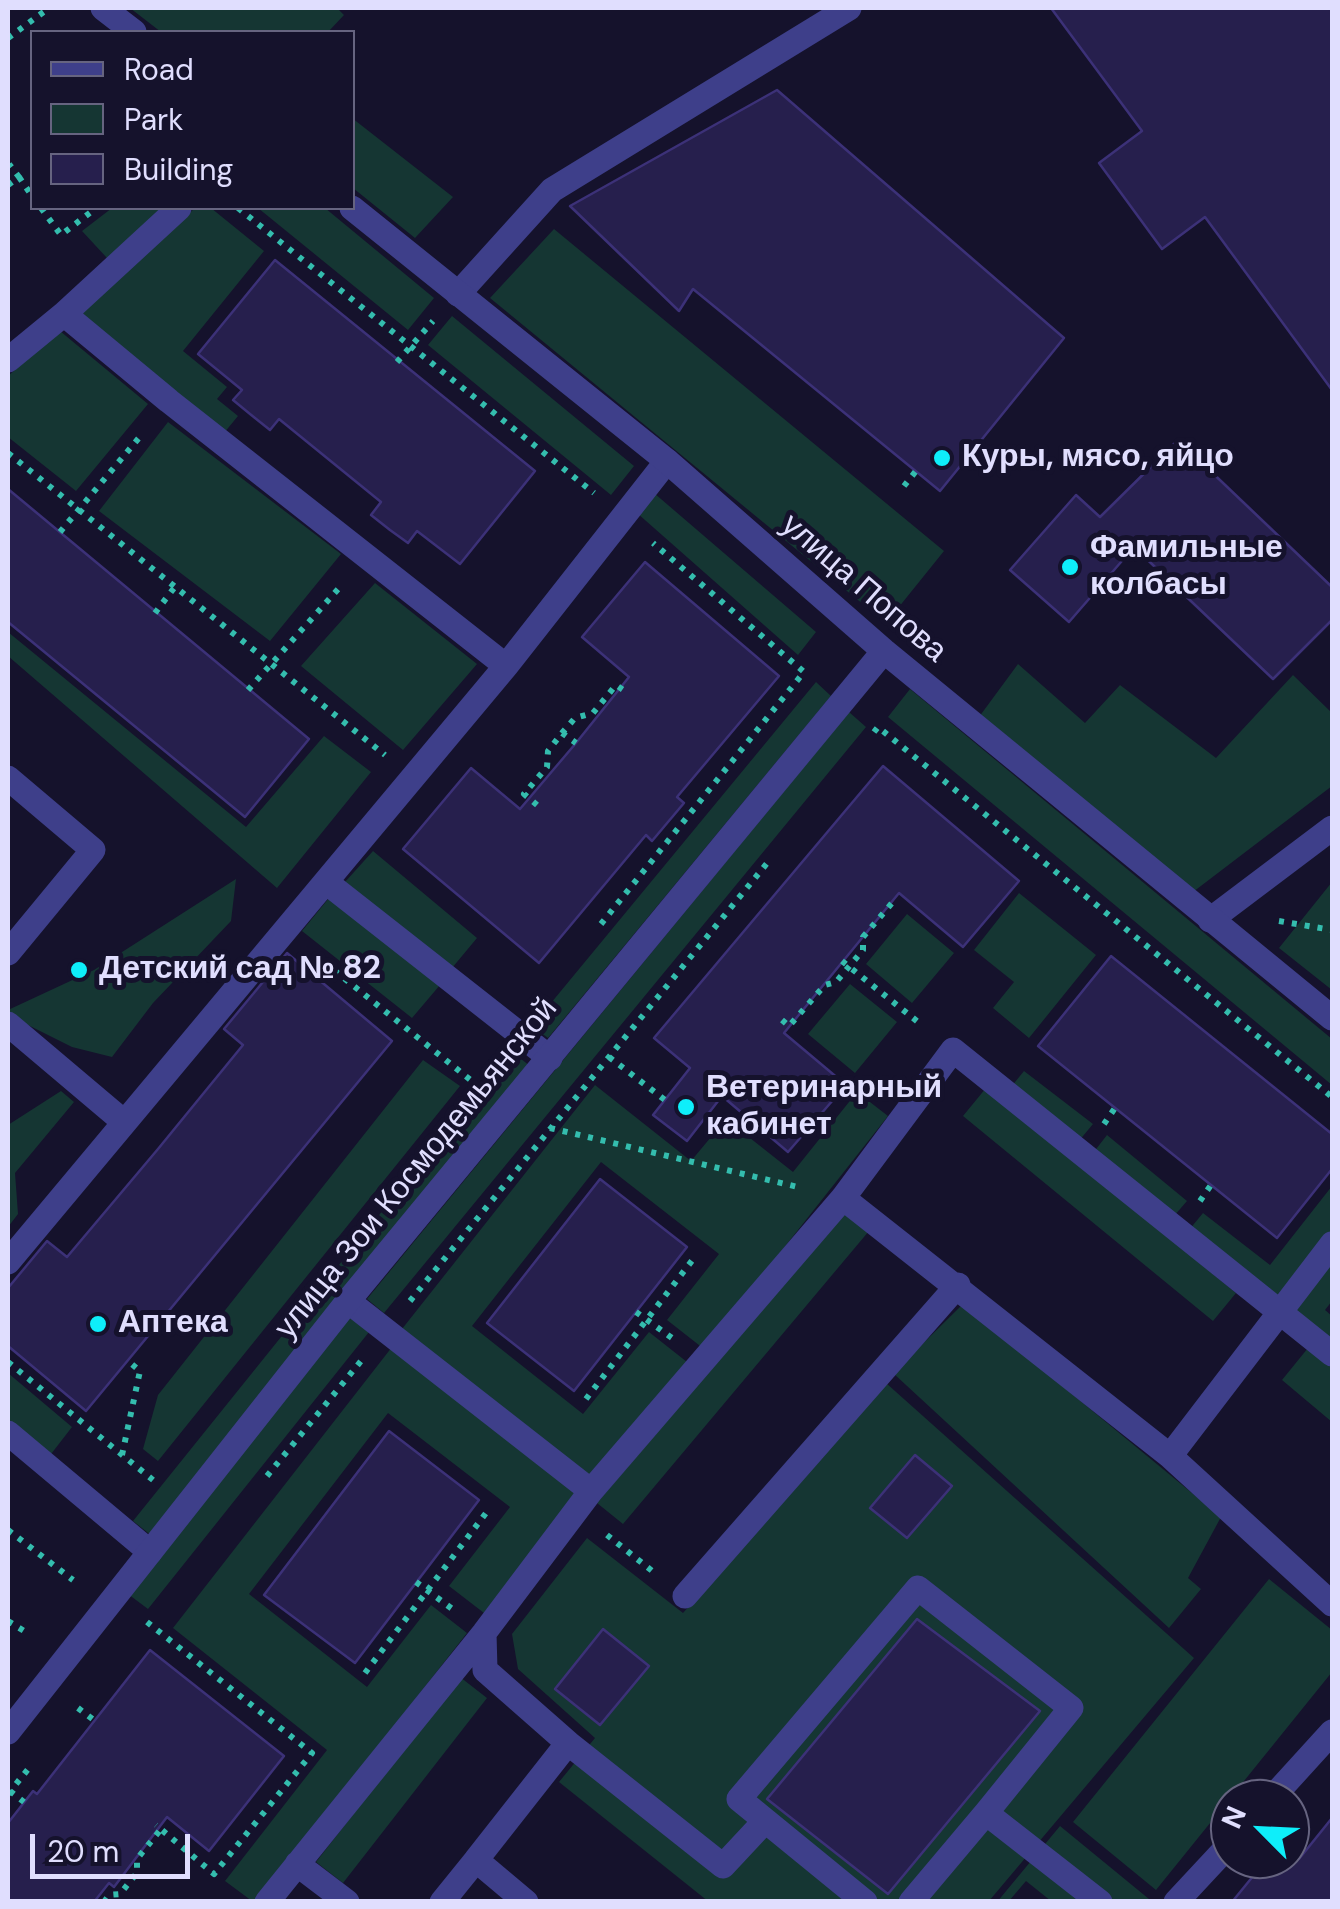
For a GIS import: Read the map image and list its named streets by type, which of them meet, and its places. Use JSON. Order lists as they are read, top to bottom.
{
  "streets": {
    "street": ["улица Попова", "улица Зои Космодемьянской"]
  },
  "crossings": [
    ["улица Попова", "улица Зои Космодемьянской"]
  ],
  "places": [
    "Куры, мясо, яйцо",
    "Фамильные колбасы",
    "Детский сад № 82",
    "Ветеринарный кабинет",
    "Аптека"
  ],
  "legend": ["Road", "Park", "Building"],
  "scale_bar": "20 m",
  "north": "top left"
}
